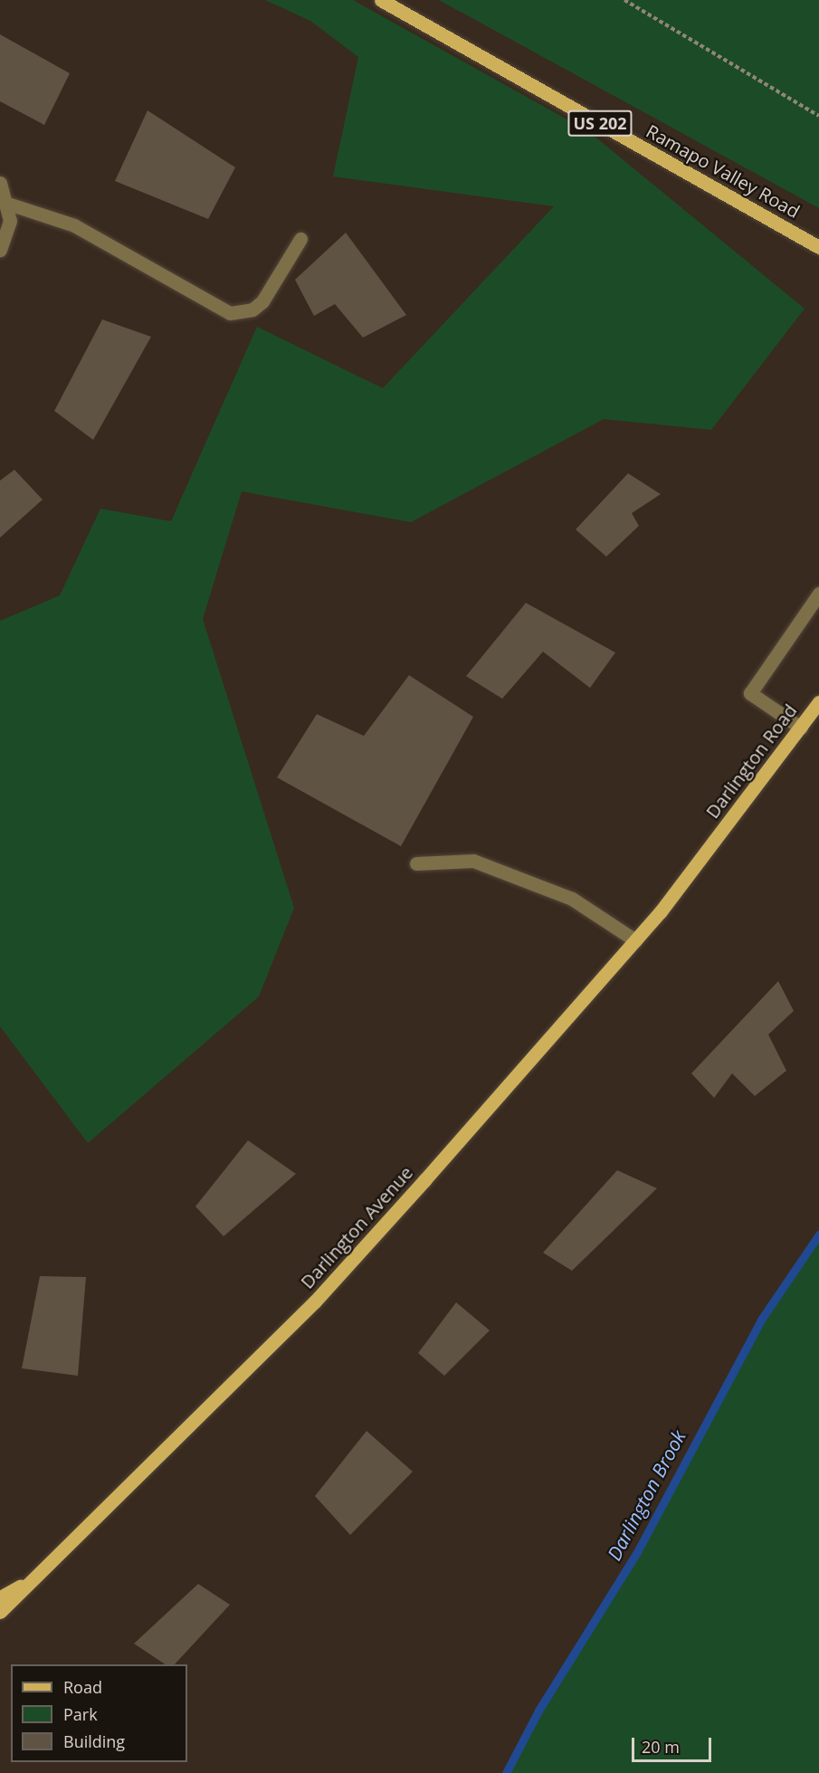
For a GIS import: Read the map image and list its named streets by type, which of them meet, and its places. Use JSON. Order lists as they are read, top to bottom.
{
  "streets": {
    "main road": [
      "US 202",
      "Ramapo Valley Road",
      "Darlington Road",
      "Darlington Avenue"
    ]
  },
  "crossings": [
    ["Darlington Road", "Darlington Avenue"]
  ],
  "water": ["Darlington Brook"],
  "legend": ["Road", "Park", "Building"],
  "scale_bar": "20 m"
}
